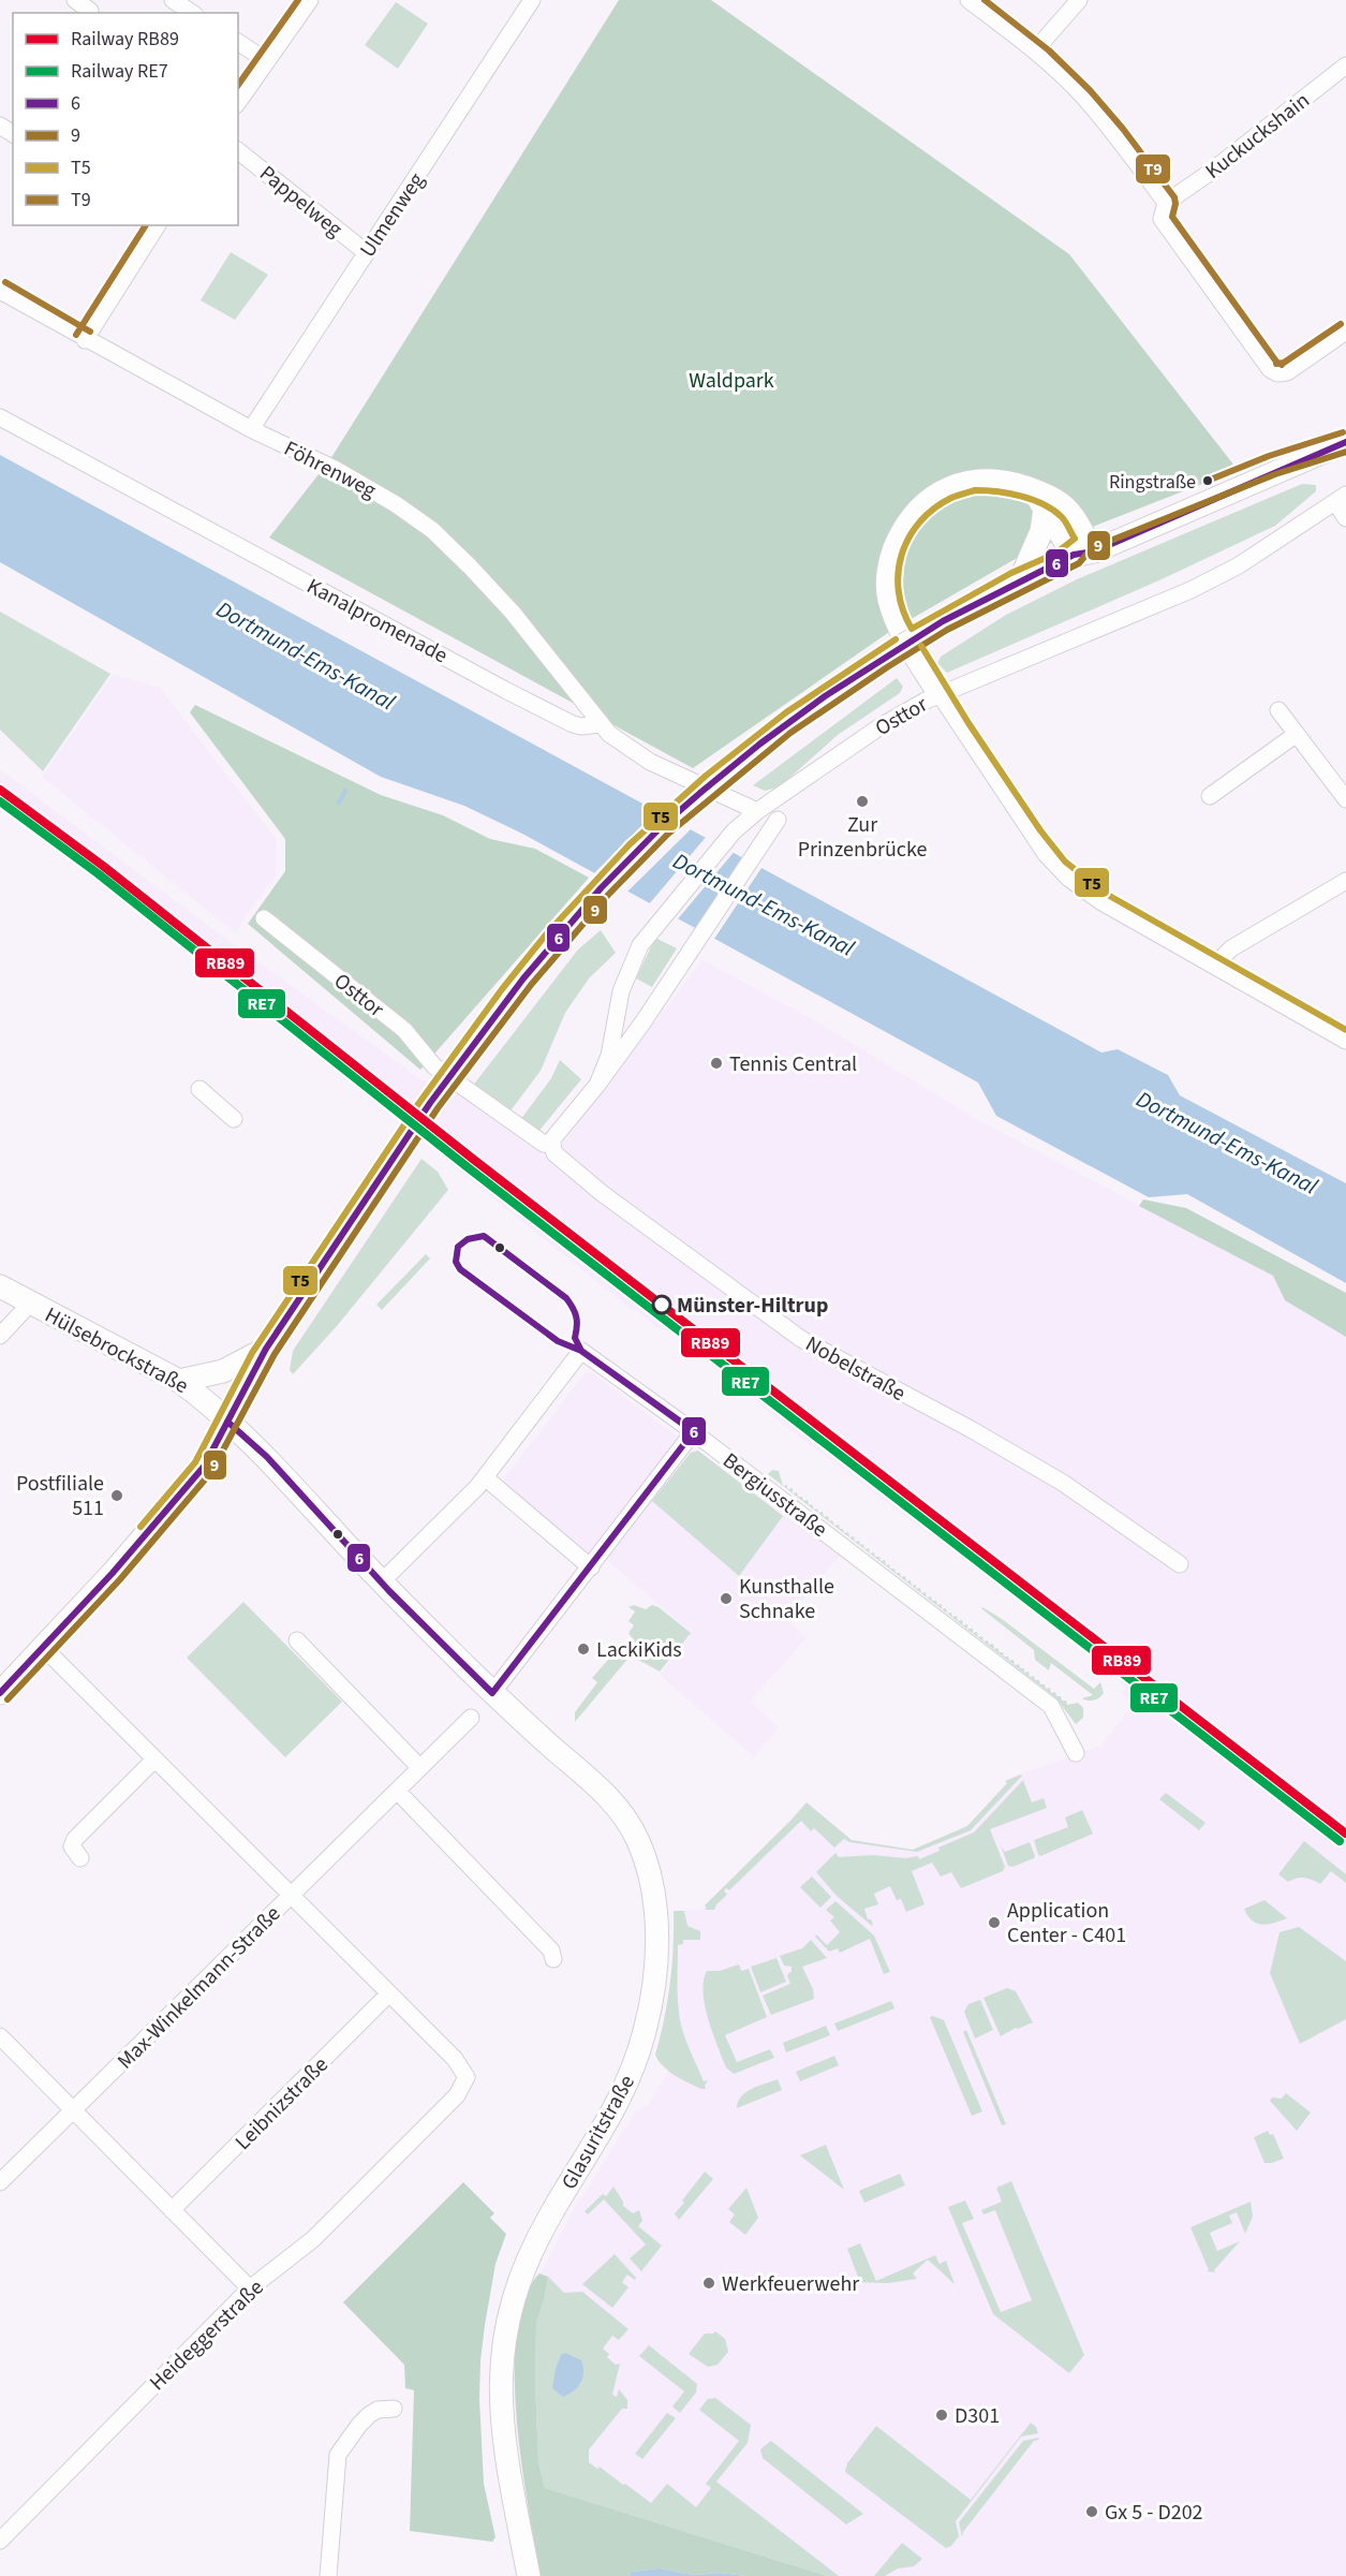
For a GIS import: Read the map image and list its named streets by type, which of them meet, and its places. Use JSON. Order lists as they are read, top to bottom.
{
  "streets": {
    "main road": ["Hülsebrockstraße", "Glasuritstraße"],
    "street": [
      "Kuckuckshain",
      "Pappelweg",
      "Ulmenweg",
      "Föhrenweg",
      "Kanalpromenade",
      "Osttor",
      "Nobelstraße",
      "Bergiusstraße",
      "Max-Winkelmann-Straße",
      "Leibnizstraße",
      "Heideggerstraße"
    ]
  },
  "crossings": [
    ["Pappelweg", "Ulmenweg"],
    ["Ulmenweg", "Föhrenweg"],
    ["Föhrenweg", "Kanalpromenade"],
    ["Osttor", "Nobelstraße"],
    ["Hülsebrockstraße", "Glasuritstraße"],
    ["Bergiusstraße", "Glasuritstraße"],
    ["Leibnizstraße", "Heideggerstraße"]
  ],
  "water": ["Dortmund-Ems-Kanal"],
  "parks": ["Waldpark"],
  "places": [
    "Ringstraße",
    "Zur Prinzenbrücke",
    "Tennis Central",
    "Münster-Hiltrup",
    "Postfiliale 511",
    "Kunsthalle Schnake",
    "LackiKids",
    "Application Center - C401",
    "Werkfeuerwehr",
    "D301",
    "Gx 5 - D202"
  ],
  "lines": [
    "transit line T9",
    "transit line 6",
    "transit line 9",
    "transit line T5",
    "rail line RB89",
    "rail line RE7"
  ],
  "legend": [
    "Railway RB89",
    "Railway RE7",
    "6",
    "9",
    "T5",
    "T9"
  ]
}
